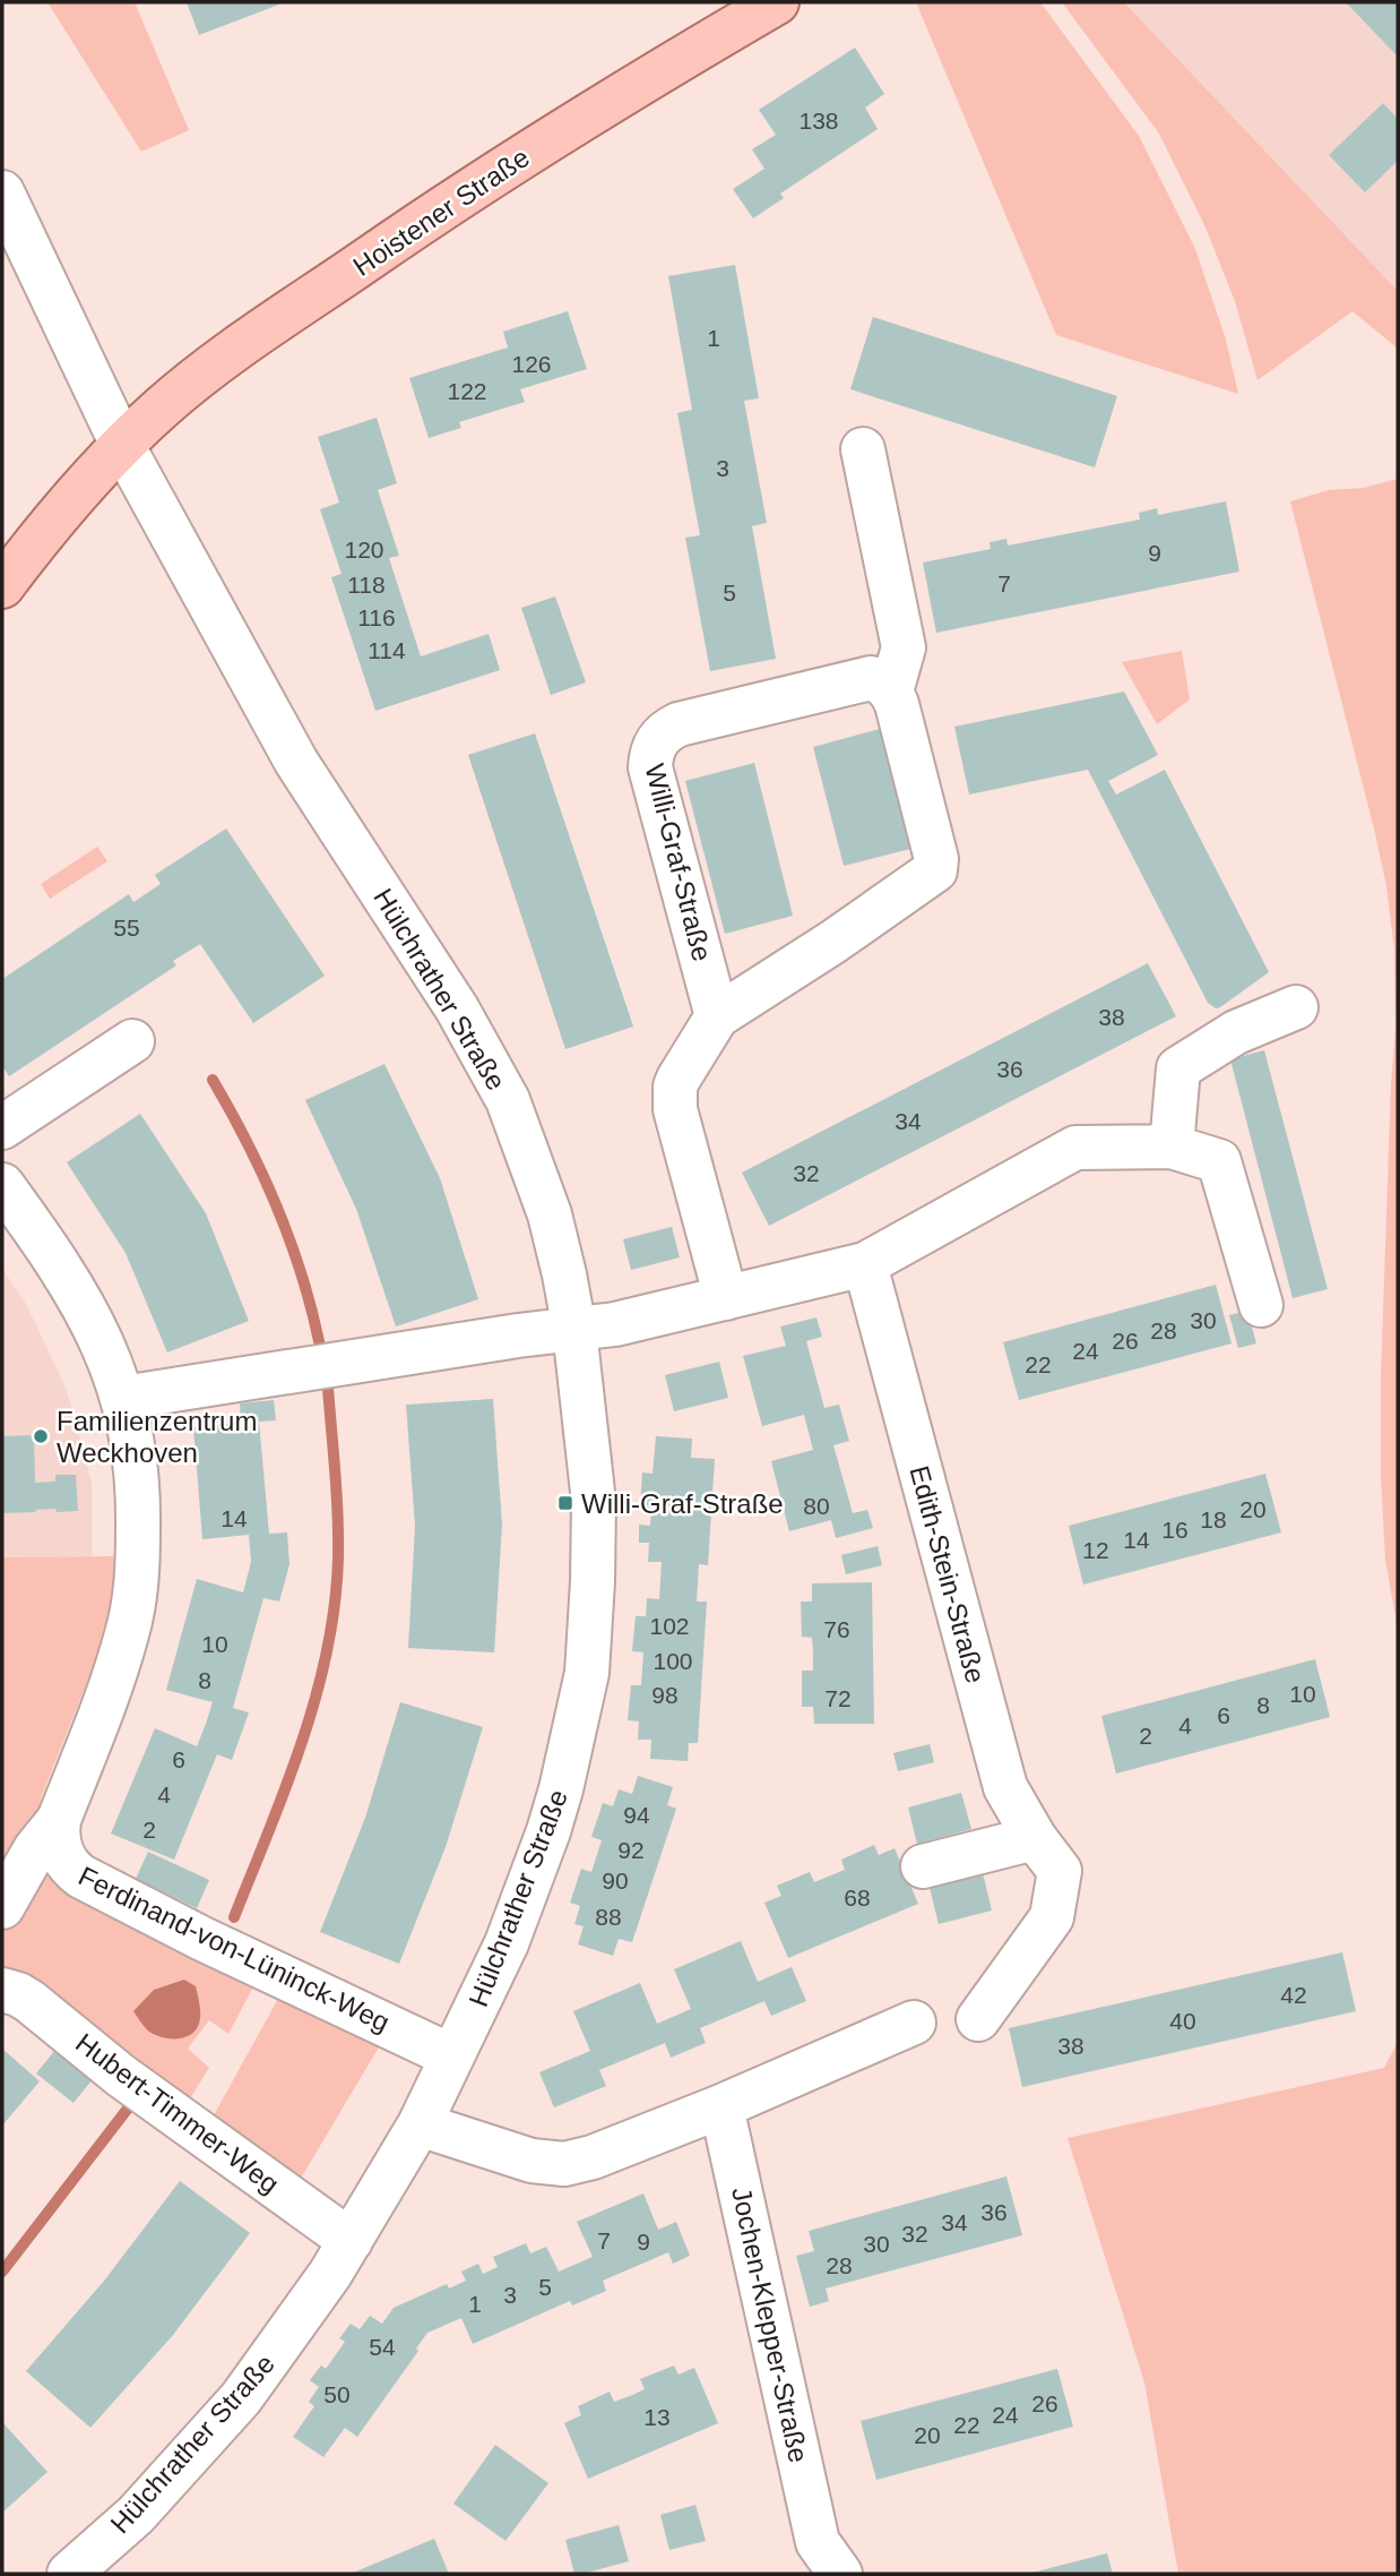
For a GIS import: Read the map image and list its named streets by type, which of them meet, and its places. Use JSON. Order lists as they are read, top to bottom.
{
  "streets": {
    "main road": ["Hoistener Straße"],
    "street": [
      "Willi-Graf-Straße",
      "Hülchrather Straße",
      "Edith-Stein-Straße",
      "Ferdinand-von-Lüninck-Weg",
      "Hubert-Timmer-Weg",
      "Jochen-Klepper-Straße"
    ]
  },
  "crossings": [
    ["Hoistener Straße", "Hülchrather Straße"],
    ["Hülchrather Straße", "Ferdinand-von-Lüninck-Weg"],
    ["Hülchrather Straße", "Hubert-Timmer-Weg"]
  ],
  "places": {
    "other": ["Familienzentrum Weckhoven"],
    "transit": ["Willi-Graf-Straße"]
  },
  "house_numbers": [
    "138",
    "1",
    "126",
    "122",
    "3",
    "120",
    "9",
    "7",
    "118",
    "5",
    "116",
    "114",
    "55",
    "38",
    "36",
    "34",
    "32",
    "30",
    "28",
    "26",
    "24",
    "22",
    "80",
    "20",
    "14",
    "18",
    "16",
    "14",
    "12",
    "102",
    "76",
    "10",
    "100",
    "8",
    "10",
    "98",
    "72",
    "8",
    "6",
    "4",
    "2",
    "6",
    "4",
    "94",
    "2",
    "92",
    "90",
    "68",
    "88",
    "42",
    "40",
    "38",
    "36",
    "34",
    "32",
    "7",
    "9",
    "30",
    "28",
    "5",
    "3",
    "1",
    "54",
    "50",
    "26",
    "24",
    "13",
    "22",
    "20"
  ]
}
